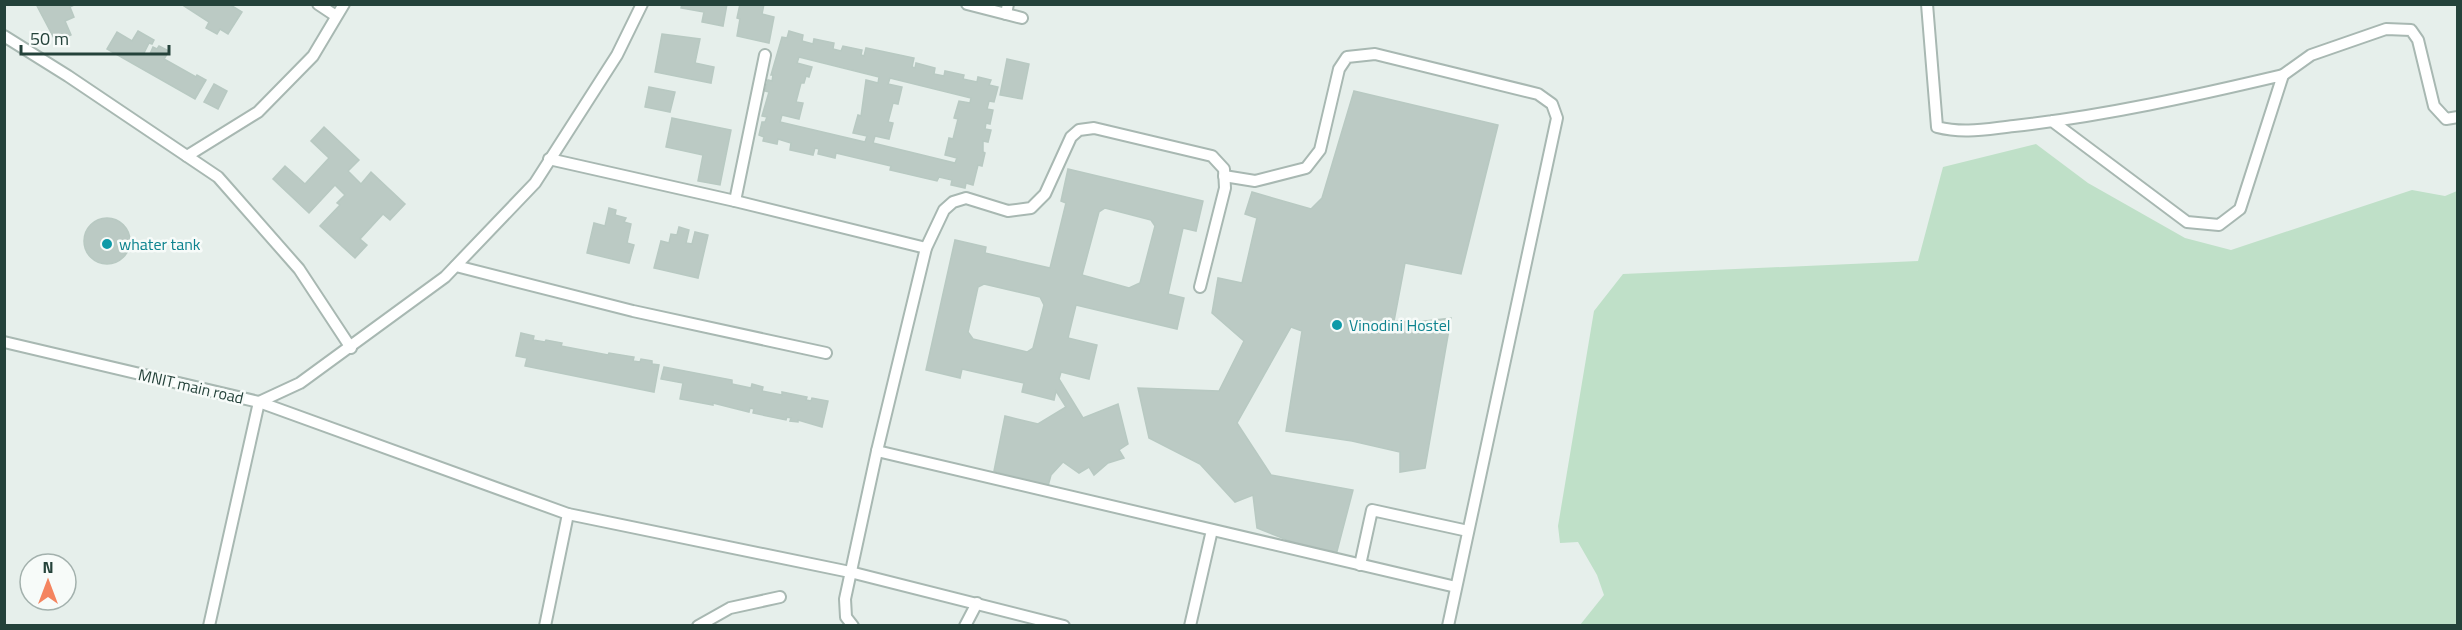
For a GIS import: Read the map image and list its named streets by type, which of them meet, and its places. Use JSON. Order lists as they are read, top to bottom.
{
  "streets": {
    "lane": ["MNIT main road"]
  },
  "places": ["whater tank", "Vinodini Hostel"],
  "scale_bar": "50 m",
  "north": "top"
}
